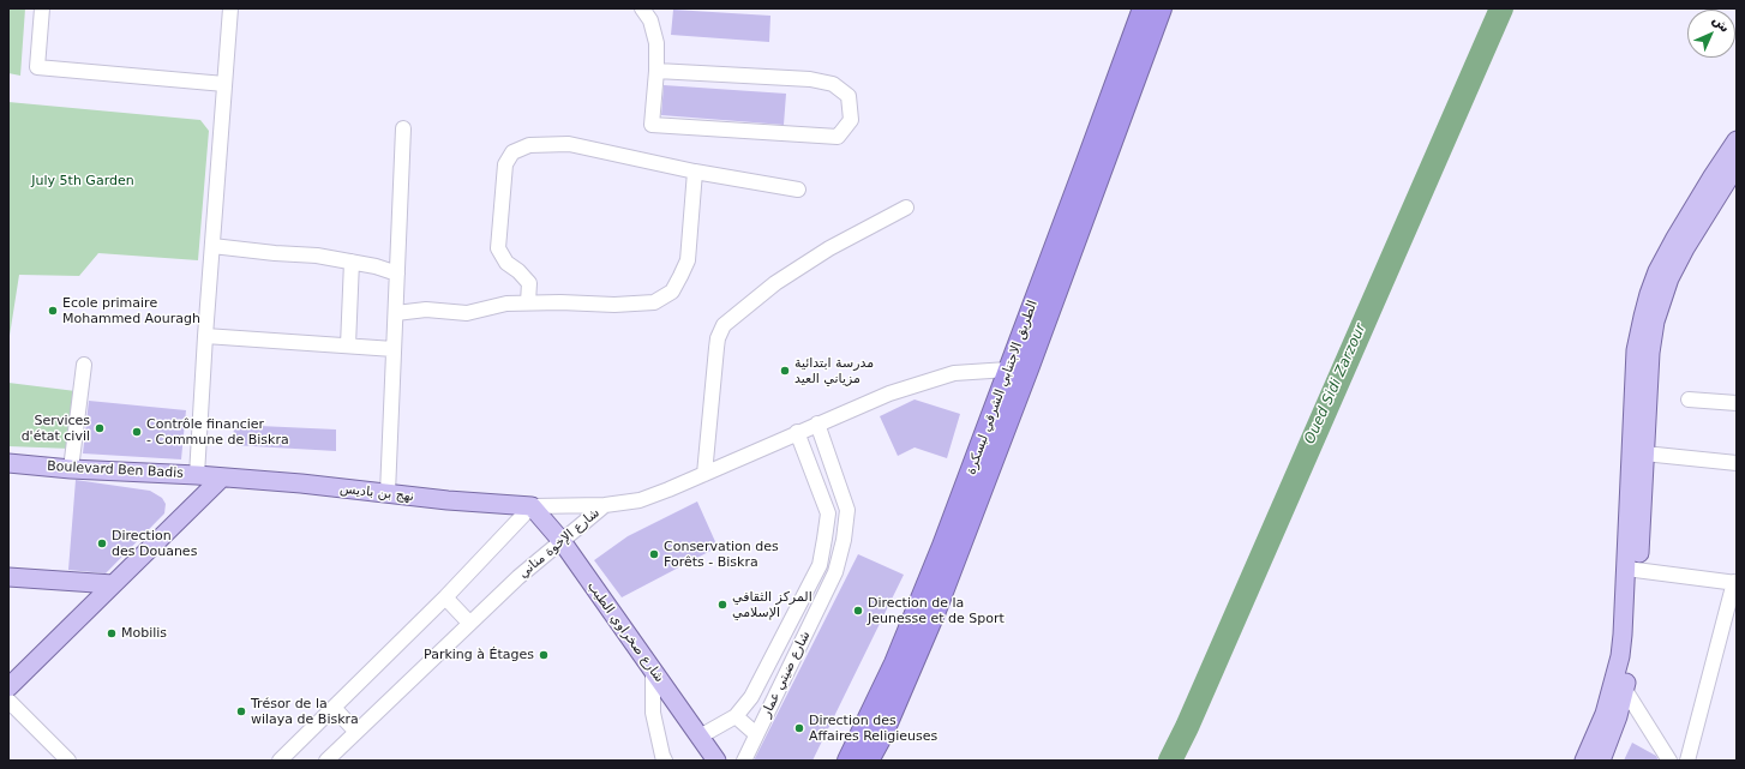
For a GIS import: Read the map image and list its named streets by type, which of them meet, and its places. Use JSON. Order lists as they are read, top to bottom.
{
  "streets": {
    "highway": ["الطريق الاجتنابي الشرقي لبسكرة"],
    "main road": ["Boulevard Ben Badis", "نهج بن باديس", "شارع صخراوي الطيب"],
    "street": ["شارع الإخوة مناني", "شارع ضيتي عمار"]
  },
  "crossings": [
    ["Boulevard Ben Badis", "نهج بن باديس"],
    ["نهج بن باديس", "شارع الإخوة مناني"],
    ["نهج بن باديس", "شارع صخراوي الطيب"],
    ["شارع الإخوة مناني", "شارع صخراوي الطيب"]
  ],
  "water": ["Oued Sidi Zarzour"],
  "parks": ["July 5th Garden"],
  "places": [
    "Ecole primaire Mohammed Aouragh",
    "مدرسة ابتدائية مزياني العيد",
    "Services d'état civil",
    "Contrôle financier - Commune de Biskra",
    "Direction des Douanes",
    "Conservation des Forêts - Biskra",
    "المركز الثقافي الإسلامي",
    "Direction de la Jeunesse et de Sport",
    "Mobilis",
    "Parking à Étages",
    "Trésor de la wilaya de Biskra",
    "Direction des Affaires Religieuses"
  ],
  "north": "top right"
}
